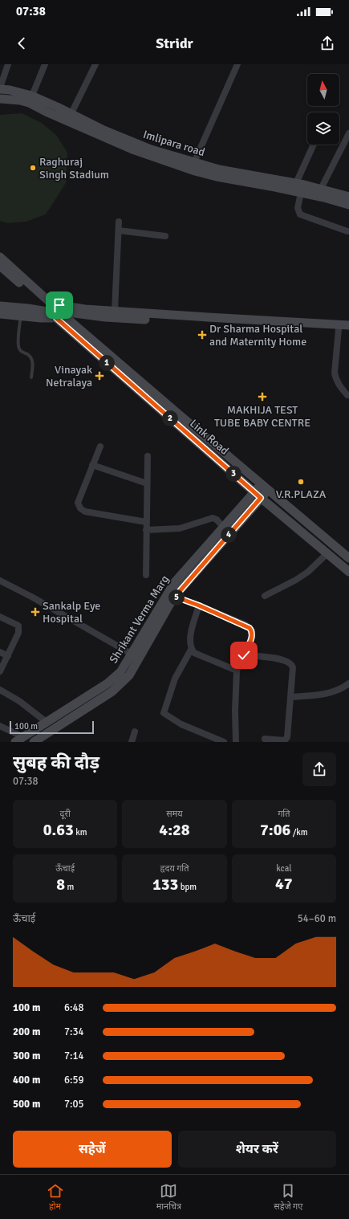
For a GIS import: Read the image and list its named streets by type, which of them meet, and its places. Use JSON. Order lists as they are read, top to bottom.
{
  "streets": {
    "street": ["Imlipara road", "Link Road", "Shrikant Verma Marg"]
  },
  "crossings": [
    ["Link Road", "Shrikant Verma Marg"]
  ],
  "places": {
    "other": ["Raghuraj Singh Stadium", "V.R.PLAZA"],
    "health": [
      "Dr Sharma Hospital and Maternity Home",
      "Vinayak Netralaya",
      "MAKHIJA TEST TUBE BABY CENTRE",
      "Sankalp Eye Hospital"
    ]
  },
  "scale_bar": "100 m",
  "north": "top",
  "page": {
    "status": "07:38",
    "header": "Stridr",
    "pins": [
      "1",
      "2",
      "3",
      "4",
      "5"
    ],
    "scale": "100 m",
    "heading": ["सुबह की दौड़", "07:38"],
    "stats": [
      ["दूरी", "0.63 km"],
      ["समय", "4:28"],
      ["गति", "7:06 /km"],
      ["ऊँचाई", "8 m"],
      ["हृदय गति", "133 bpm"],
      ["kcal", "47"]
    ],
    "chart": ["ऊँचाई", "54–60 m"],
    "list": [
      {
        "name": "100 m",
        "note": "6:48"
      },
      {
        "name": "200 m",
        "note": "7:34"
      },
      {
        "name": "300 m",
        "note": "7:14"
      },
      {
        "name": "400 m",
        "note": "6:59"
      },
      {
        "name": "500 m",
        "note": "7:05"
      }
    ],
    "buttons": ["सहेजें", "शेयर करें"],
    "tabs": ["होम", "मानचित्र", "सहेजे गए"]
  }
}
